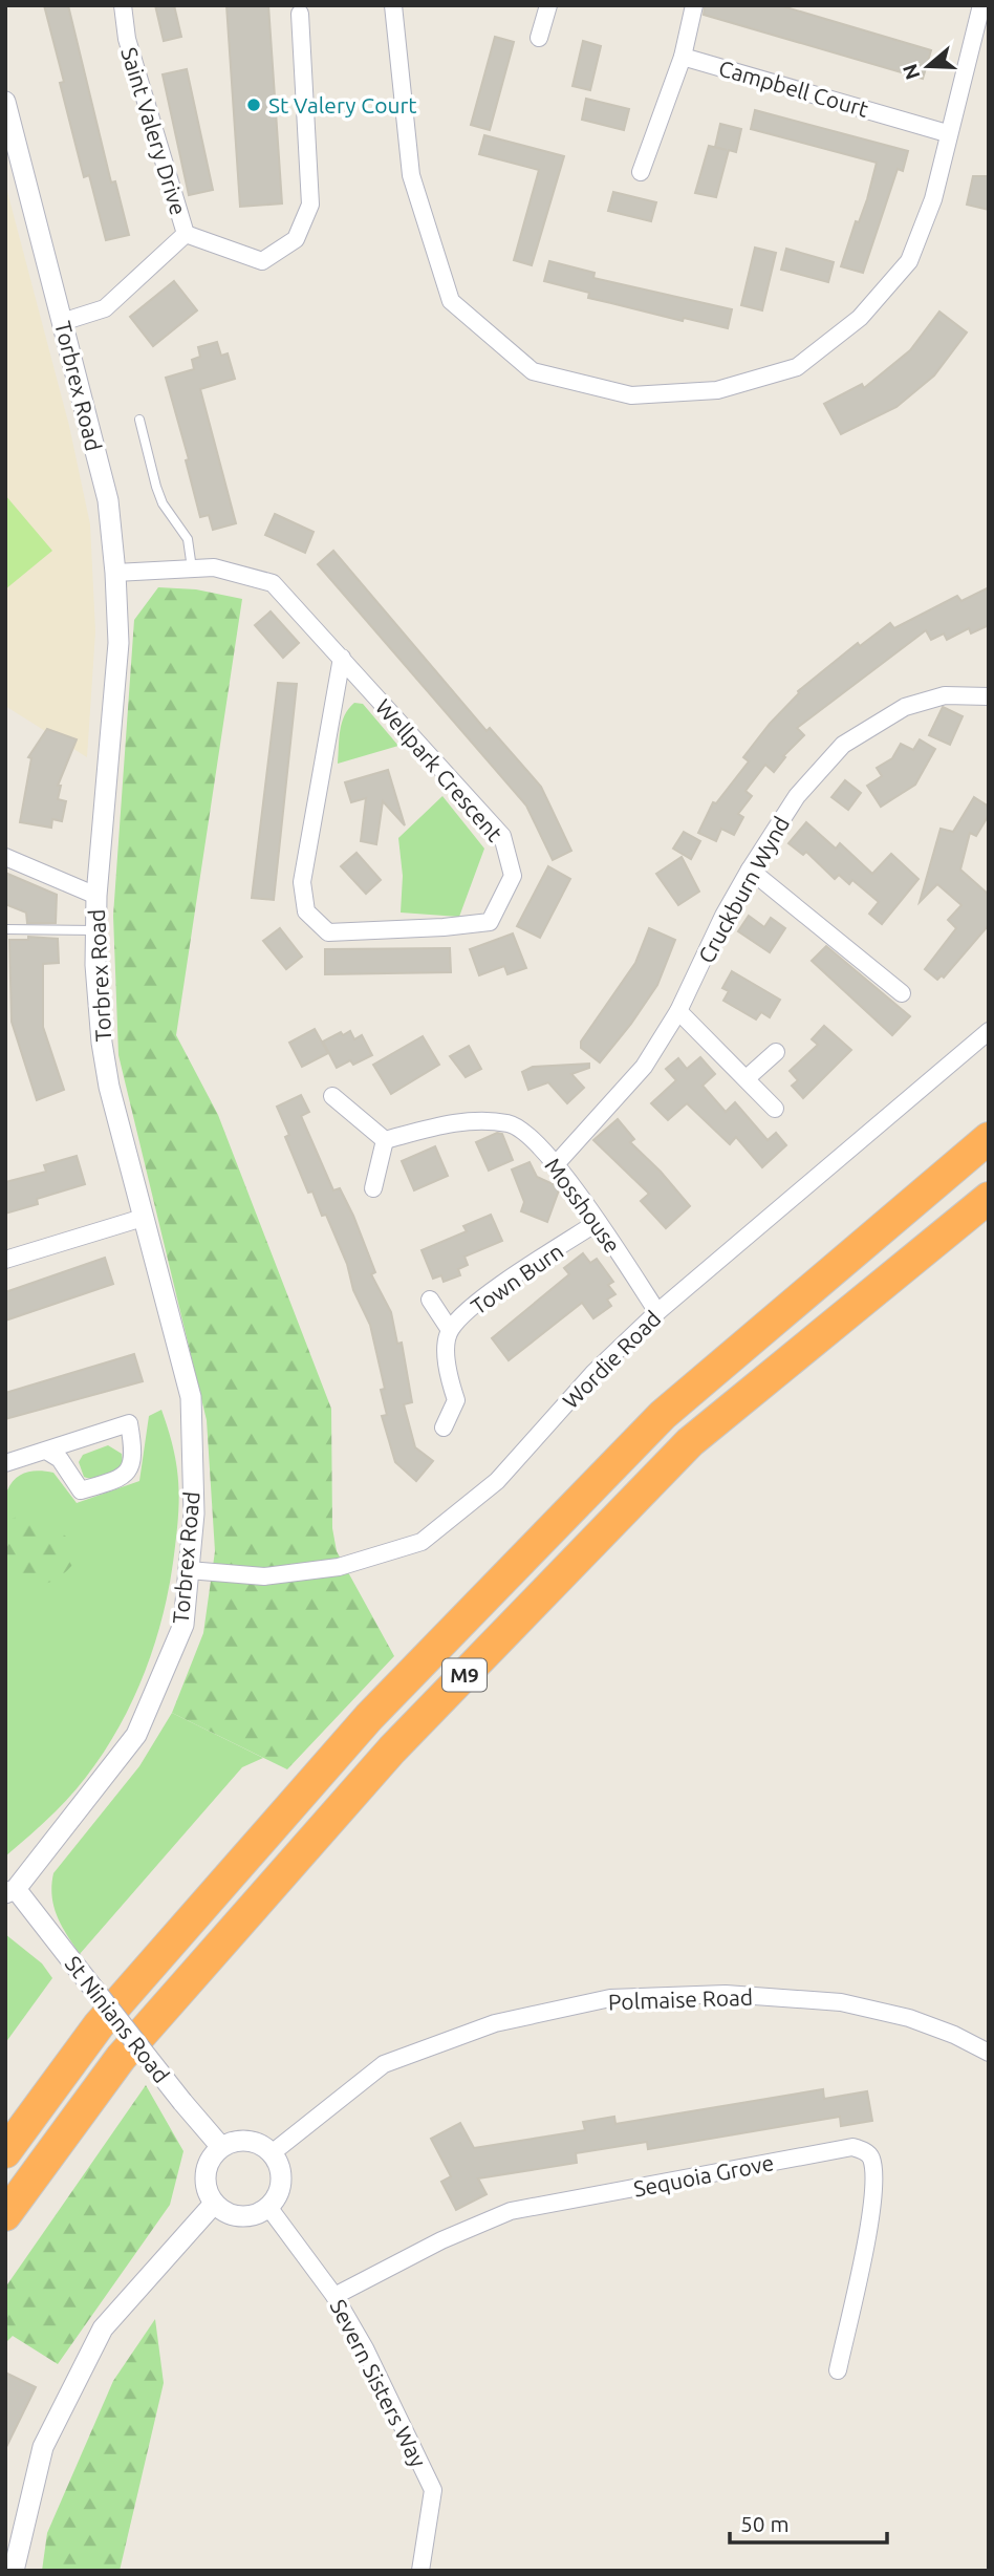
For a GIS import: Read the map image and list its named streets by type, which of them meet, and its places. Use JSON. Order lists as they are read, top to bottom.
{
  "streets": {
    "highway": ["M9"],
    "street": [
      "Campbell Court",
      "Saint Valery Drive",
      "Torbrex Road",
      "Wellpark Crescent",
      "Cruckburn Wynd",
      "Mosshouse",
      "Town Burn",
      "Wordie Road",
      "Polmaise Road",
      "St Ninians Road",
      "Sequoia Grove",
      "Severn Sisters Way"
    ]
  },
  "crossings": [
    ["Saint Valery Drive", "Torbrex Road"],
    ["Torbrex Road", "Wellpark Crescent"],
    ["Torbrex Road", "Wordie Road"],
    ["Torbrex Road", "St Ninians Road"],
    ["Cruckburn Wynd", "Mosshouse"],
    ["Mosshouse", "Town Burn"],
    ["Mosshouse", "Wordie Road"],
    ["Polmaise Road", "St Ninians Road"],
    ["Polmaise Road", "Severn Sisters Way"],
    ["St Ninians Road", "Severn Sisters Way"],
    ["Sequoia Grove", "Severn Sisters Way"]
  ],
  "places": ["St Valery Court"],
  "scale_bar": "50 m",
  "north": "left"
}
